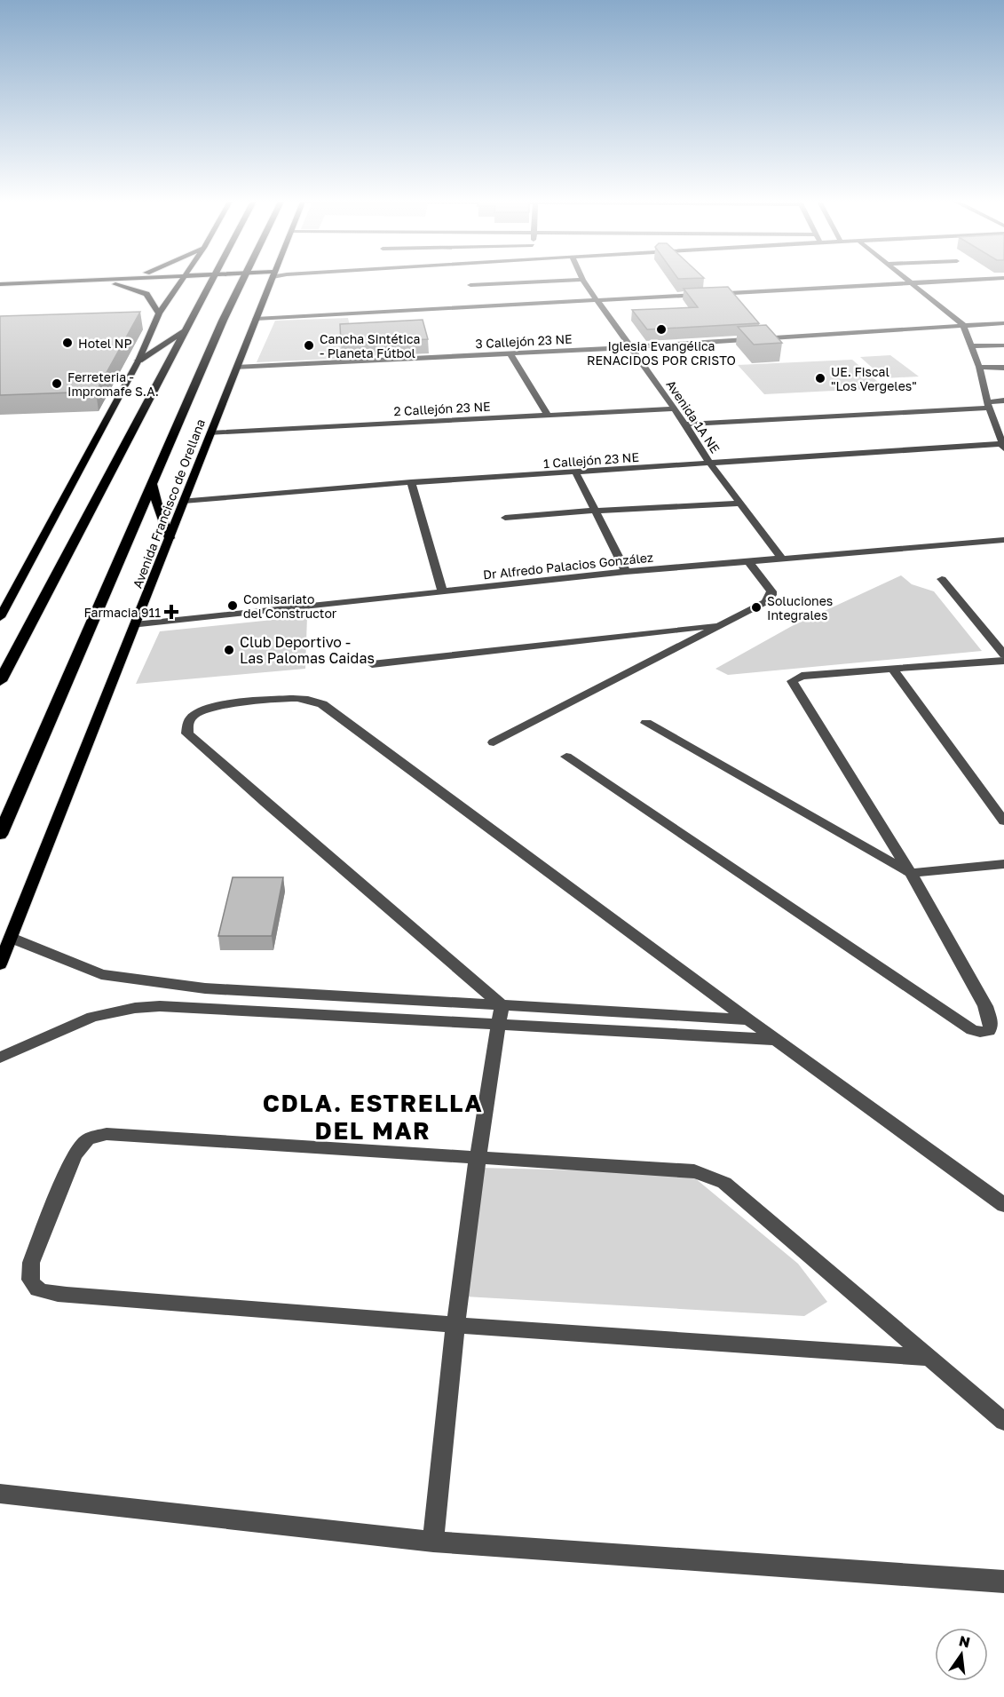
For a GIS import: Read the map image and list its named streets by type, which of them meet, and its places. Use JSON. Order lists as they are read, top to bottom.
{
  "streets": {
    "highway": ["Avenida Francisco de Orellana"],
    "street": [
      "3 Callejón 23 NE",
      "2 Callejón 23 NE",
      "Avenida 1A NE",
      "1 Callejón 23 NE",
      "Dr Alfredo Palacios González"
    ]
  },
  "crossings": [
    ["3 Callejón 23 NE", "Avenida 1A NE"],
    ["3 Callejón 23 NE", "Avenida Francisco de Orellana"],
    ["2 Callejón 23 NE", "Avenida 1A NE"],
    ["2 Callejón 23 NE", "Avenida Francisco de Orellana"],
    ["Avenida 1A NE", "1 Callejón 23 NE"],
    ["Avenida 1A NE", "Dr Alfredo Palacios González"],
    ["1 Callejón 23 NE", "Avenida Francisco de Orellana"],
    ["Avenida Francisco de Orellana", "Dr Alfredo Palacios González"]
  ],
  "districts": ["CDLA. ESTRELLA DEL MAR"],
  "places": {
    "other": [
      "Iglesia Evangélica RENACIDOS POR CRISTO",
      "Hotel NP",
      "Cancha Sintética - Planeta Fútbol",
      "UE. Fiscal \"Los Vergeles\"",
      "Ferreteria - Impromafe S.A.",
      "Comisariato del Constructor",
      "Soluciones Integrales",
      "Club Deportivo - Las Palomas Caidas"
    ],
    "health": ["Farmacia 911"]
  },
  "north": "top"
}
